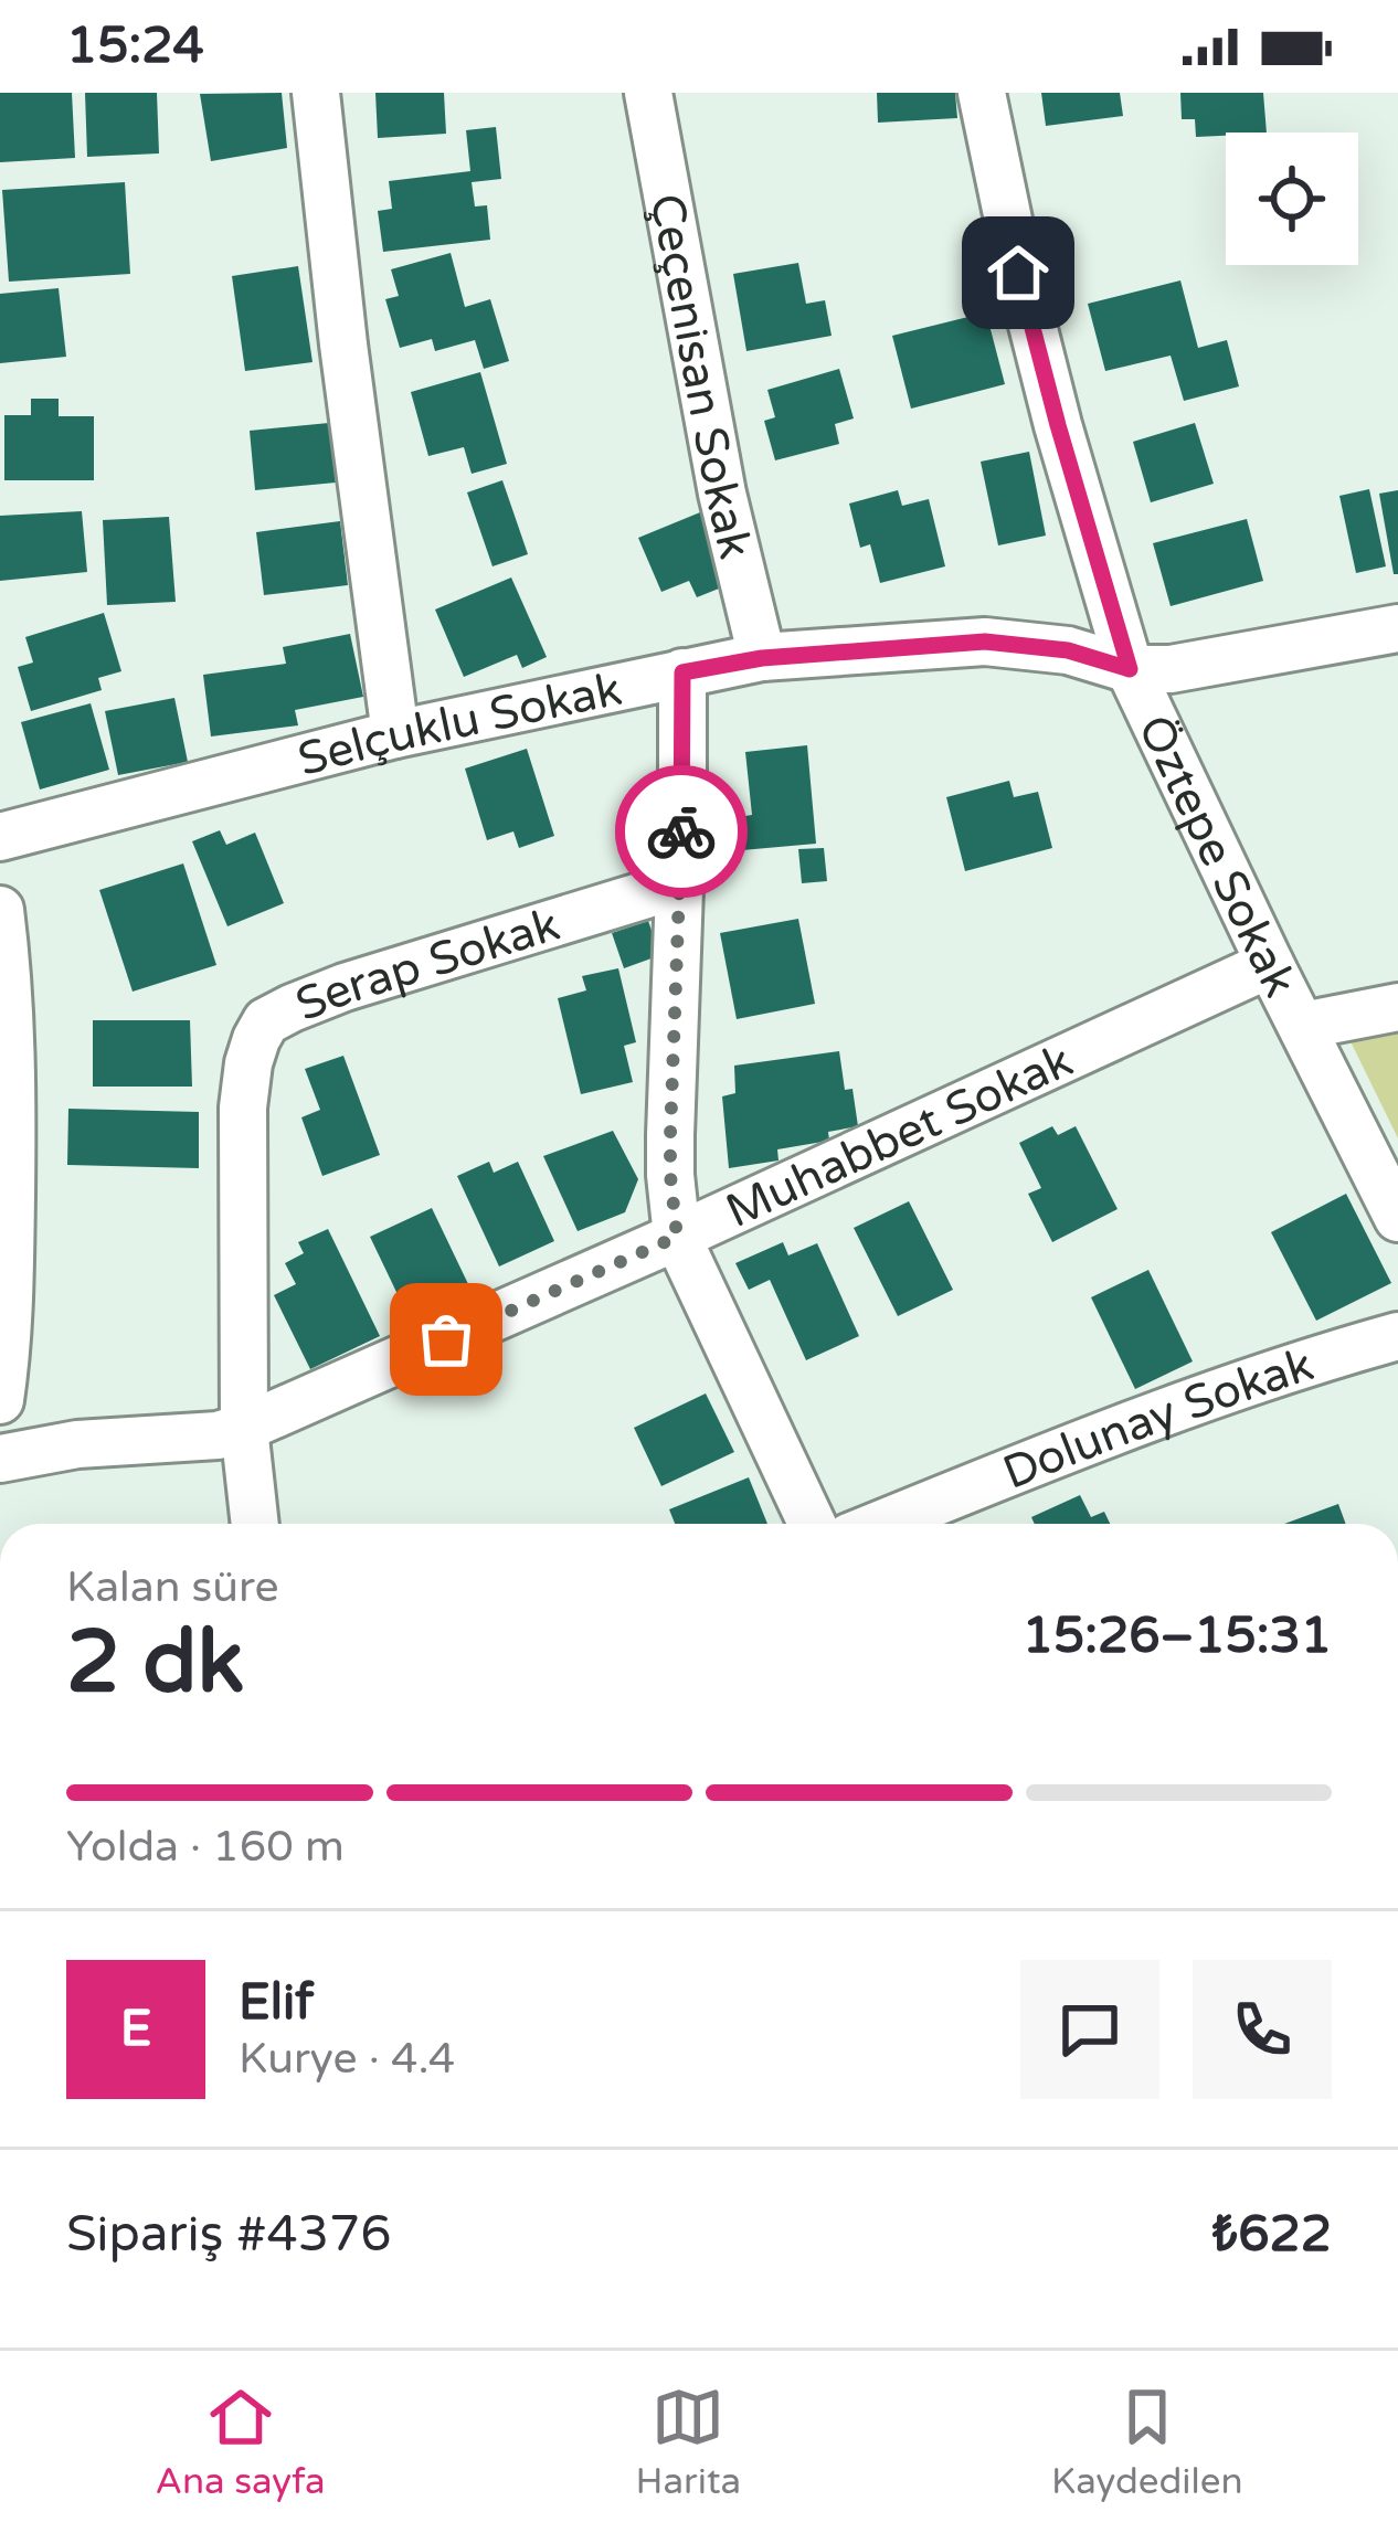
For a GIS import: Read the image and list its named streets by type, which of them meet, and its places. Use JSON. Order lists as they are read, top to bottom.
{
  "streets": {
    "street": [
      "Çeçenisan Sokak",
      "Selçuklu Sokak",
      "Öztepe Sokak",
      "Serap Sokak",
      "Muhabbet Sokak",
      "Dolunay Sokak"
    ]
  },
  "crossings": [
    ["Çeçenisan Sokak", "Selçuklu Sokak"],
    ["Selçuklu Sokak", "Öztepe Sokak"],
    ["Öztepe Sokak", "Muhabbet Sokak"],
    ["Serap Sokak", "Muhabbet Sokak"]
  ],
  "page": {
    "status": "15:24",
    "heading": ["2 dk", "Kalan süre", "15:26–15:31"],
    "panel": [
      "Elif",
      "Kurye · 4.4",
      "Sipariş #4376",
      "₺622"
    ],
    "bar": "Yolda · 160 m",
    "round": "E",
    "tabs": ["Ana sayfa", "Harita", "Kaydedilen"]
  }
}
